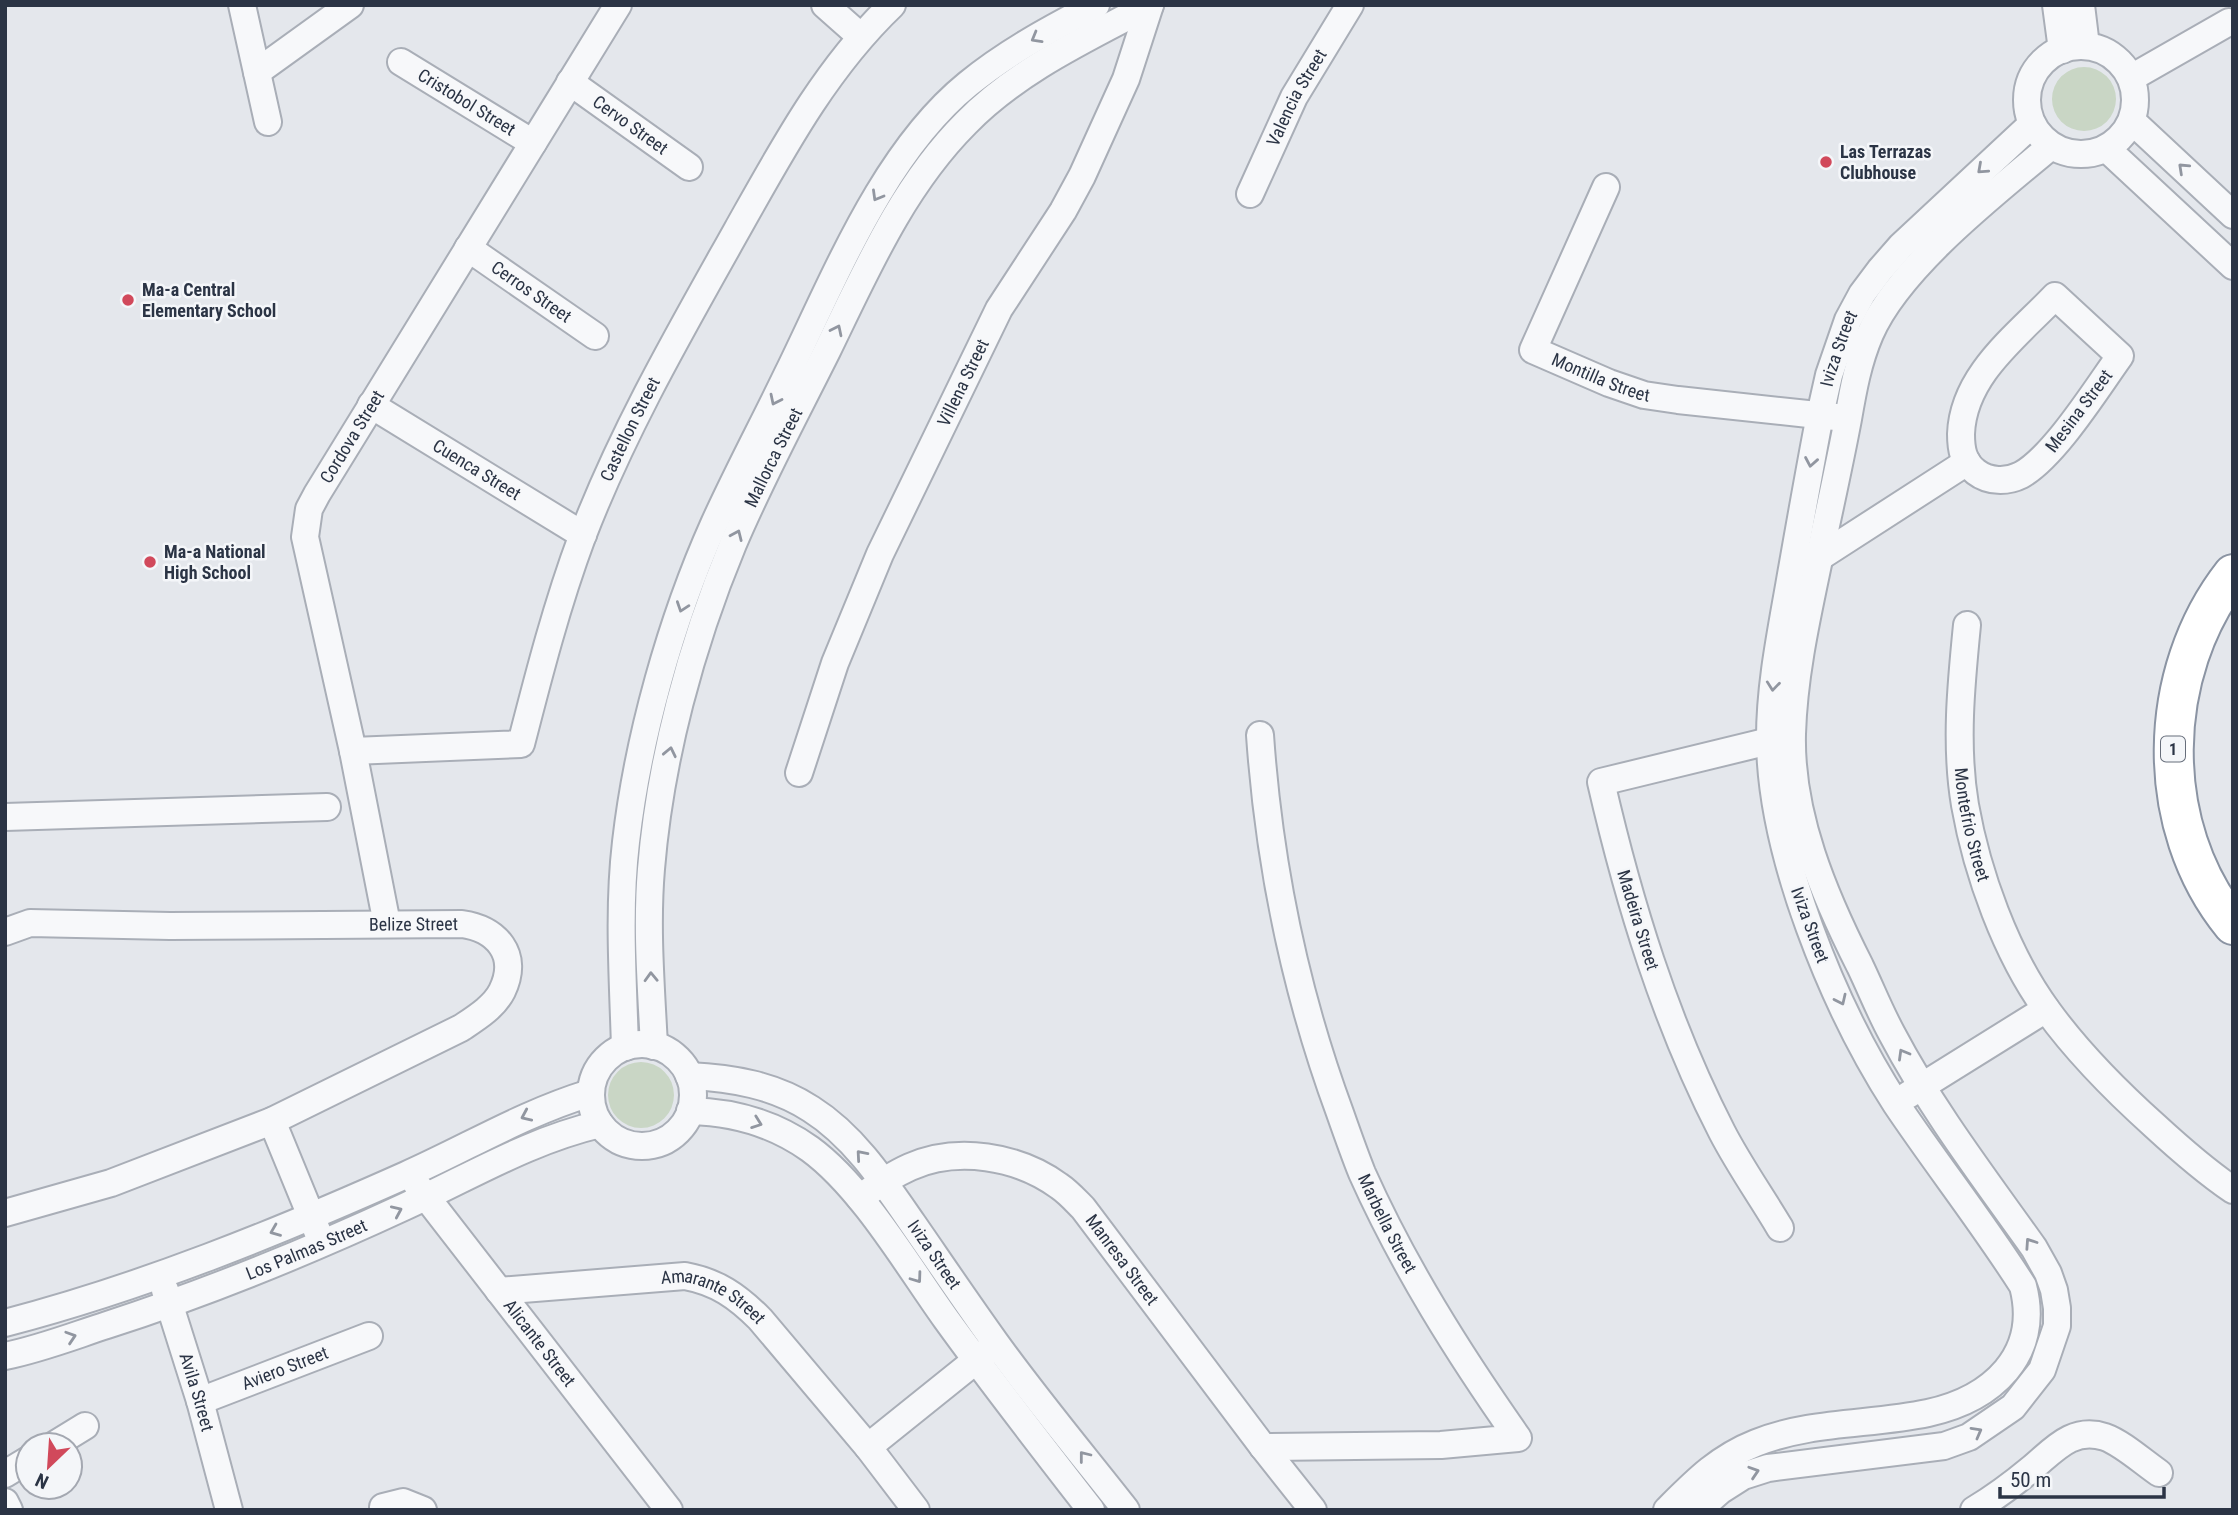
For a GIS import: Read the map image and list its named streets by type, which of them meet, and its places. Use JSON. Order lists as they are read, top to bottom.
{
  "streets": {
    "highway": ["1"],
    "street": [
      "Valencia Street",
      "Cristobol Street",
      "Cervo Street",
      "Cerros Street",
      "Iviza Street",
      "Montilla Street",
      "Villena Street",
      "Mesina Street",
      "Castellon Street",
      "Cordova Street",
      "Mallorca Street",
      "Cuenca Street",
      "Montefrio Street",
      "Madeira Street",
      "Belize Street",
      "Marbella Street",
      "Los Palmas Street",
      "Manresa Street",
      "Amarante Street",
      "Alicante Street",
      "Aviero Street",
      "Avila Street"
    ]
  },
  "crossings": [
    ["Cristobol Street", "Cordova Street"],
    ["Cervo Street", "Cordova Street"],
    ["Cerros Street", "Cordova Street"],
    ["Iviza Street", "Montilla Street"],
    ["Iviza Street", "Mallorca Street"],
    ["Iviza Street", "Madeira Street"],
    ["Iviza Street", "Los Palmas Street"],
    ["Iviza Street", "Manresa Street"],
    ["Villena Street", "Mallorca Street"],
    ["Castellon Street", "Cordova Street"],
    ["Castellon Street", "Cuenca Street"],
    ["Cordova Street", "Cuenca Street"],
    ["Cordova Street", "Belize Street"],
    ["Mallorca Street", "Los Palmas Street"],
    ["Marbella Street", "Manresa Street"],
    ["Los Palmas Street", "Alicante Street"],
    ["Los Palmas Street", "Avila Street"],
    ["Amarante Street", "Alicante Street"],
    ["Aviero Street", "Avila Street"]
  ],
  "places": ["Las Terrazas Clubhouse", "Ma-a Central Elementary School", "Ma-a National High School"],
  "scale_bar": "50 m",
  "north": "bottom left"
}
